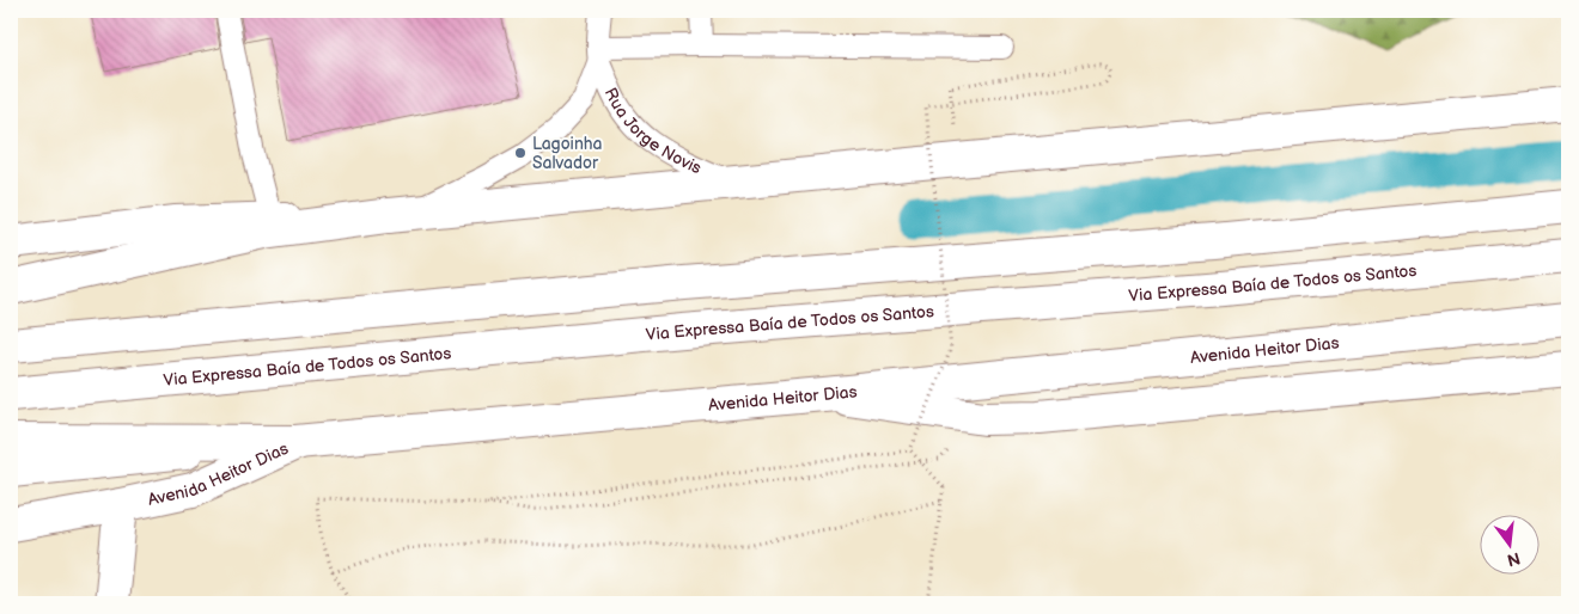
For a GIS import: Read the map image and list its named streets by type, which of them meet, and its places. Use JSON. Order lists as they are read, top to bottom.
{
  "streets": {
    "main road": ["Via Expressa Baía de Todos os Santos", "Avenida Heitor Dias"],
    "lane": ["Rua Jorge Novis"]
  },
  "places": ["Lagoinha Salvador"],
  "north": "bottom"
}
